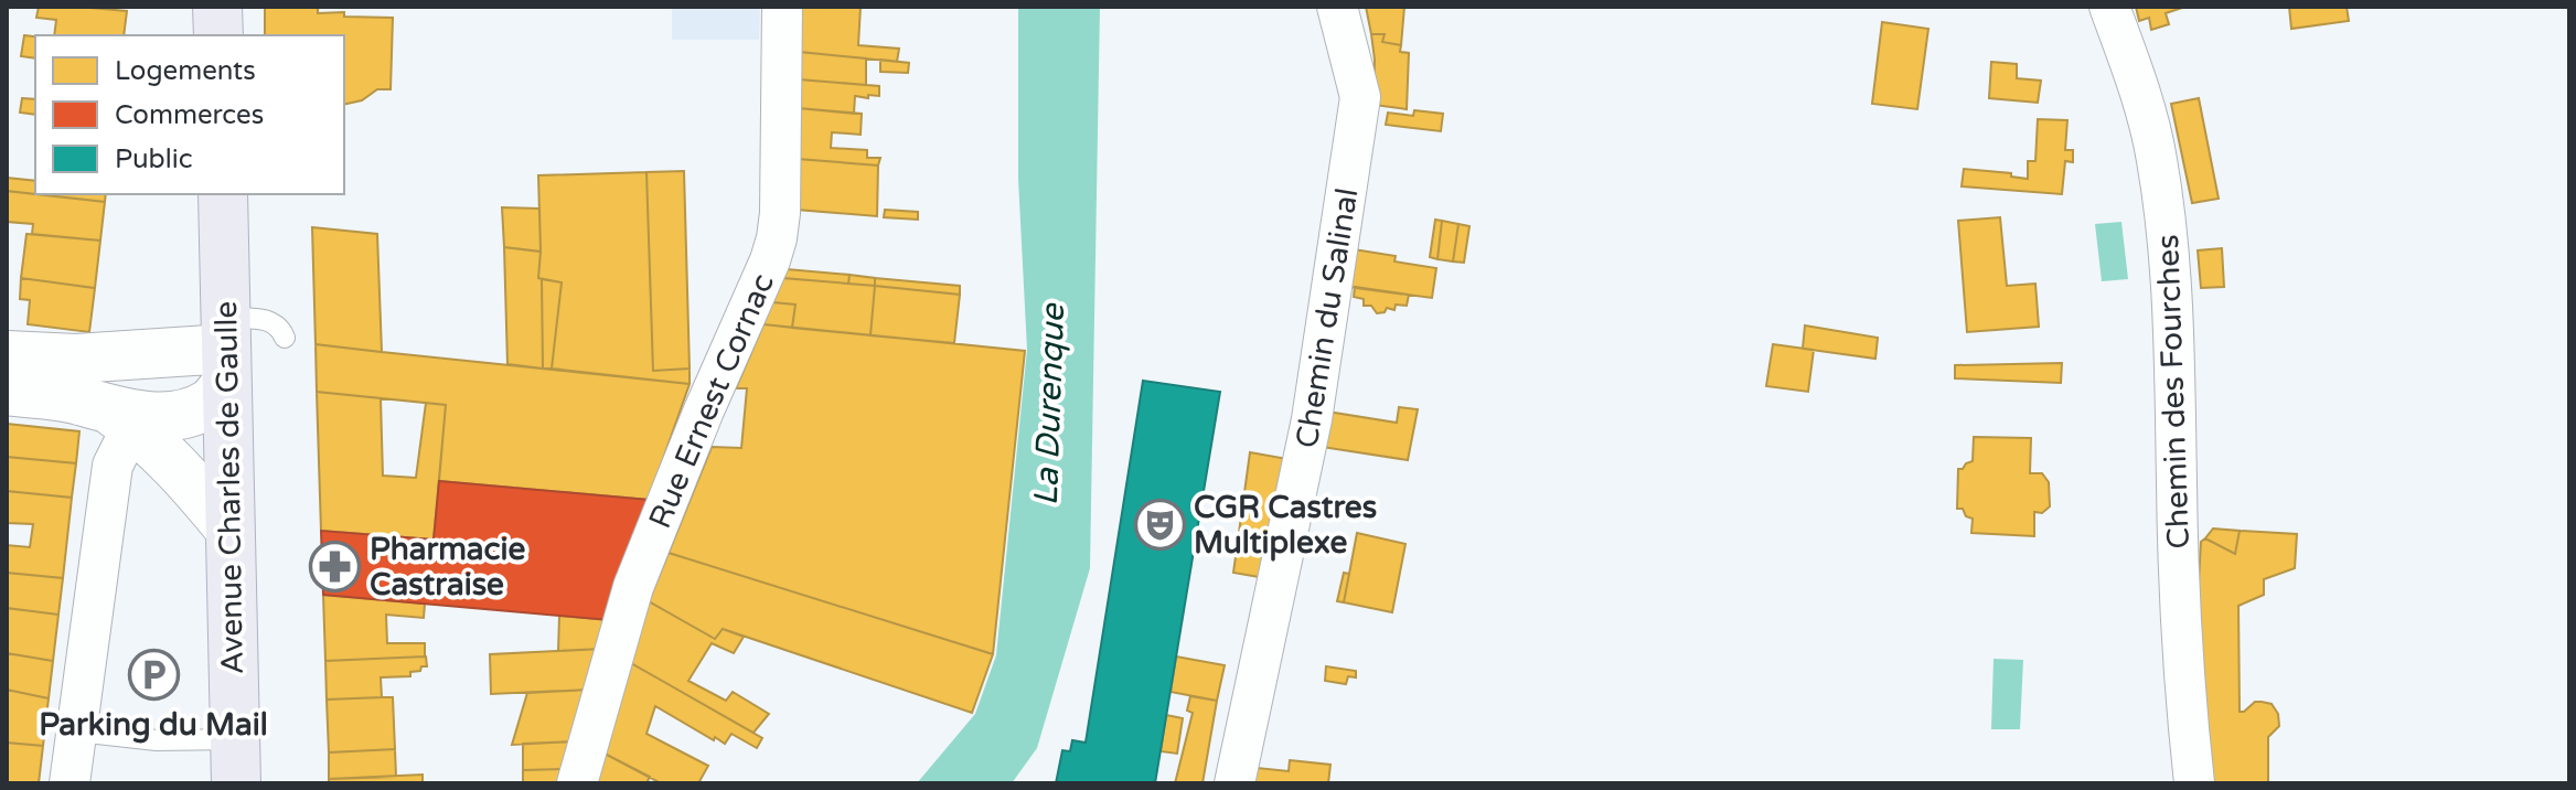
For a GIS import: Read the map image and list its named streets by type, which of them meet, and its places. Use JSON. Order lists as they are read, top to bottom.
{
  "streets": {
    "main road": ["Avenue Charles de Gaulle"],
    "street": ["Chemin du Salinal", "Chemin des Fourches", "Rue Ernest Cornac"]
  },
  "water": ["La Durenque"],
  "places": {
    "theatre": ["CGR Castres Multiplexe"],
    "pharmacy": ["Pharmacie Castraise"],
    "parking": ["Parking du Mail"]
  },
  "legend": ["Logements", "Commerces", "Public"]
}
